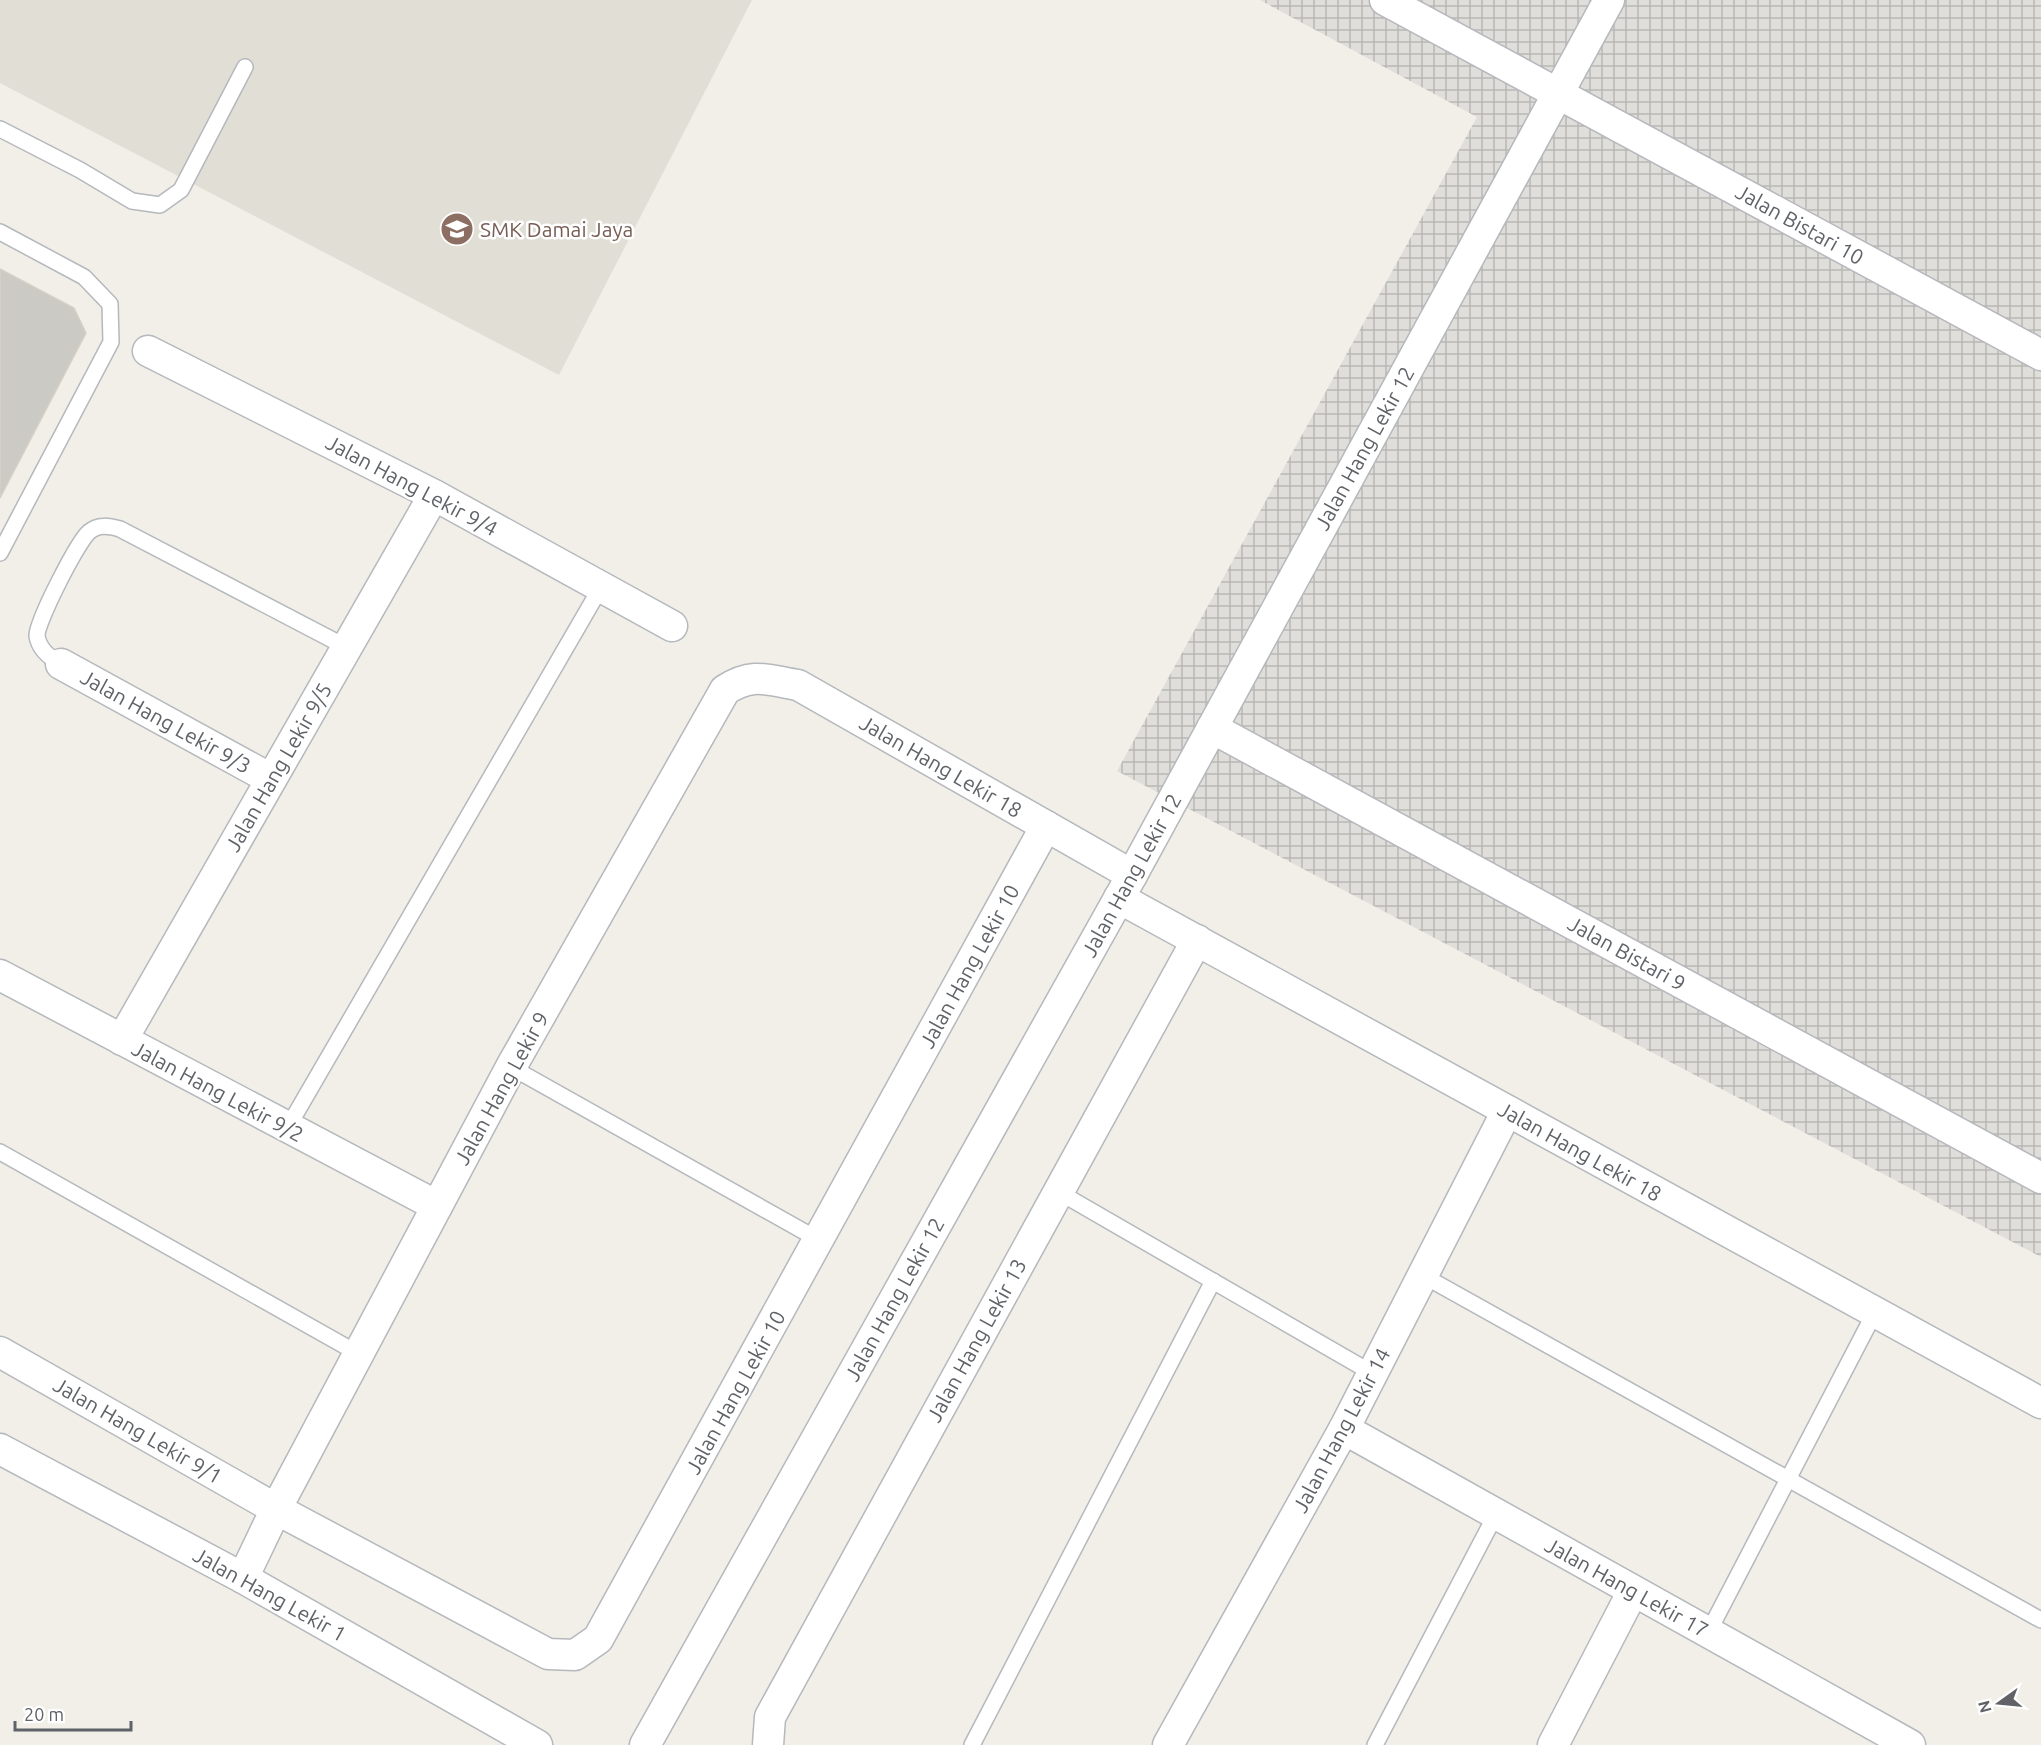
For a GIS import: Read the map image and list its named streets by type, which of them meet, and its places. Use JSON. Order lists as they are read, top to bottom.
{
  "streets": {
    "street": [
      "Jalan Bistari 10",
      "Jalan Hang Lekir 12",
      "Jalan Hang Lekir 9/4",
      "Jalan Hang Lekir 9/3",
      "Jalan Hang Lekir 18",
      "Jalan Hang Lekir 9/5",
      "Jalan Bistari 9",
      "Jalan Hang Lekir 10",
      "Jalan Hang Lekir 9",
      "Jalan Hang Lekir 9/2",
      "Jalan Hang Lekir 13",
      "Jalan Hang Lekir 9/1",
      "Jalan Hang Lekir 14",
      "Jalan Hang Lekir 17",
      "Jalan Hang Lekir 1"
    ]
  },
  "crossings": [
    ["Jalan Bistari 10", "Jalan Hang Lekir 12"],
    ["Jalan Hang Lekir 12", "Jalan Hang Lekir 18"],
    ["Jalan Hang Lekir 12", "Jalan Bistari 9"],
    ["Jalan Hang Lekir 9/4", "Jalan Hang Lekir 9/5"],
    ["Jalan Hang Lekir 9/3", "Jalan Hang Lekir 9/5"],
    ["Jalan Hang Lekir 18", "Jalan Hang Lekir 10"],
    ["Jalan Hang Lekir 18", "Jalan Hang Lekir 9"],
    ["Jalan Hang Lekir 18", "Jalan Hang Lekir 13"],
    ["Jalan Hang Lekir 18", "Jalan Hang Lekir 14"],
    ["Jalan Hang Lekir 9/5", "Jalan Hang Lekir 9/2"],
    ["Jalan Hang Lekir 10", "Jalan Hang Lekir 9"],
    ["Jalan Hang Lekir 10", "Jalan Hang Lekir 9/1"],
    ["Jalan Hang Lekir 9", "Jalan Hang Lekir 9/2"],
    ["Jalan Hang Lekir 9", "Jalan Hang Lekir 9/1"],
    ["Jalan Hang Lekir 9", "Jalan Hang Lekir 1"],
    ["Jalan Hang Lekir 14", "Jalan Hang Lekir 17"]
  ],
  "places": {
    "school or university": ["SMK Damai Jaya"]
  },
  "scale_bar": "20 m",
  "north": "left"
}
